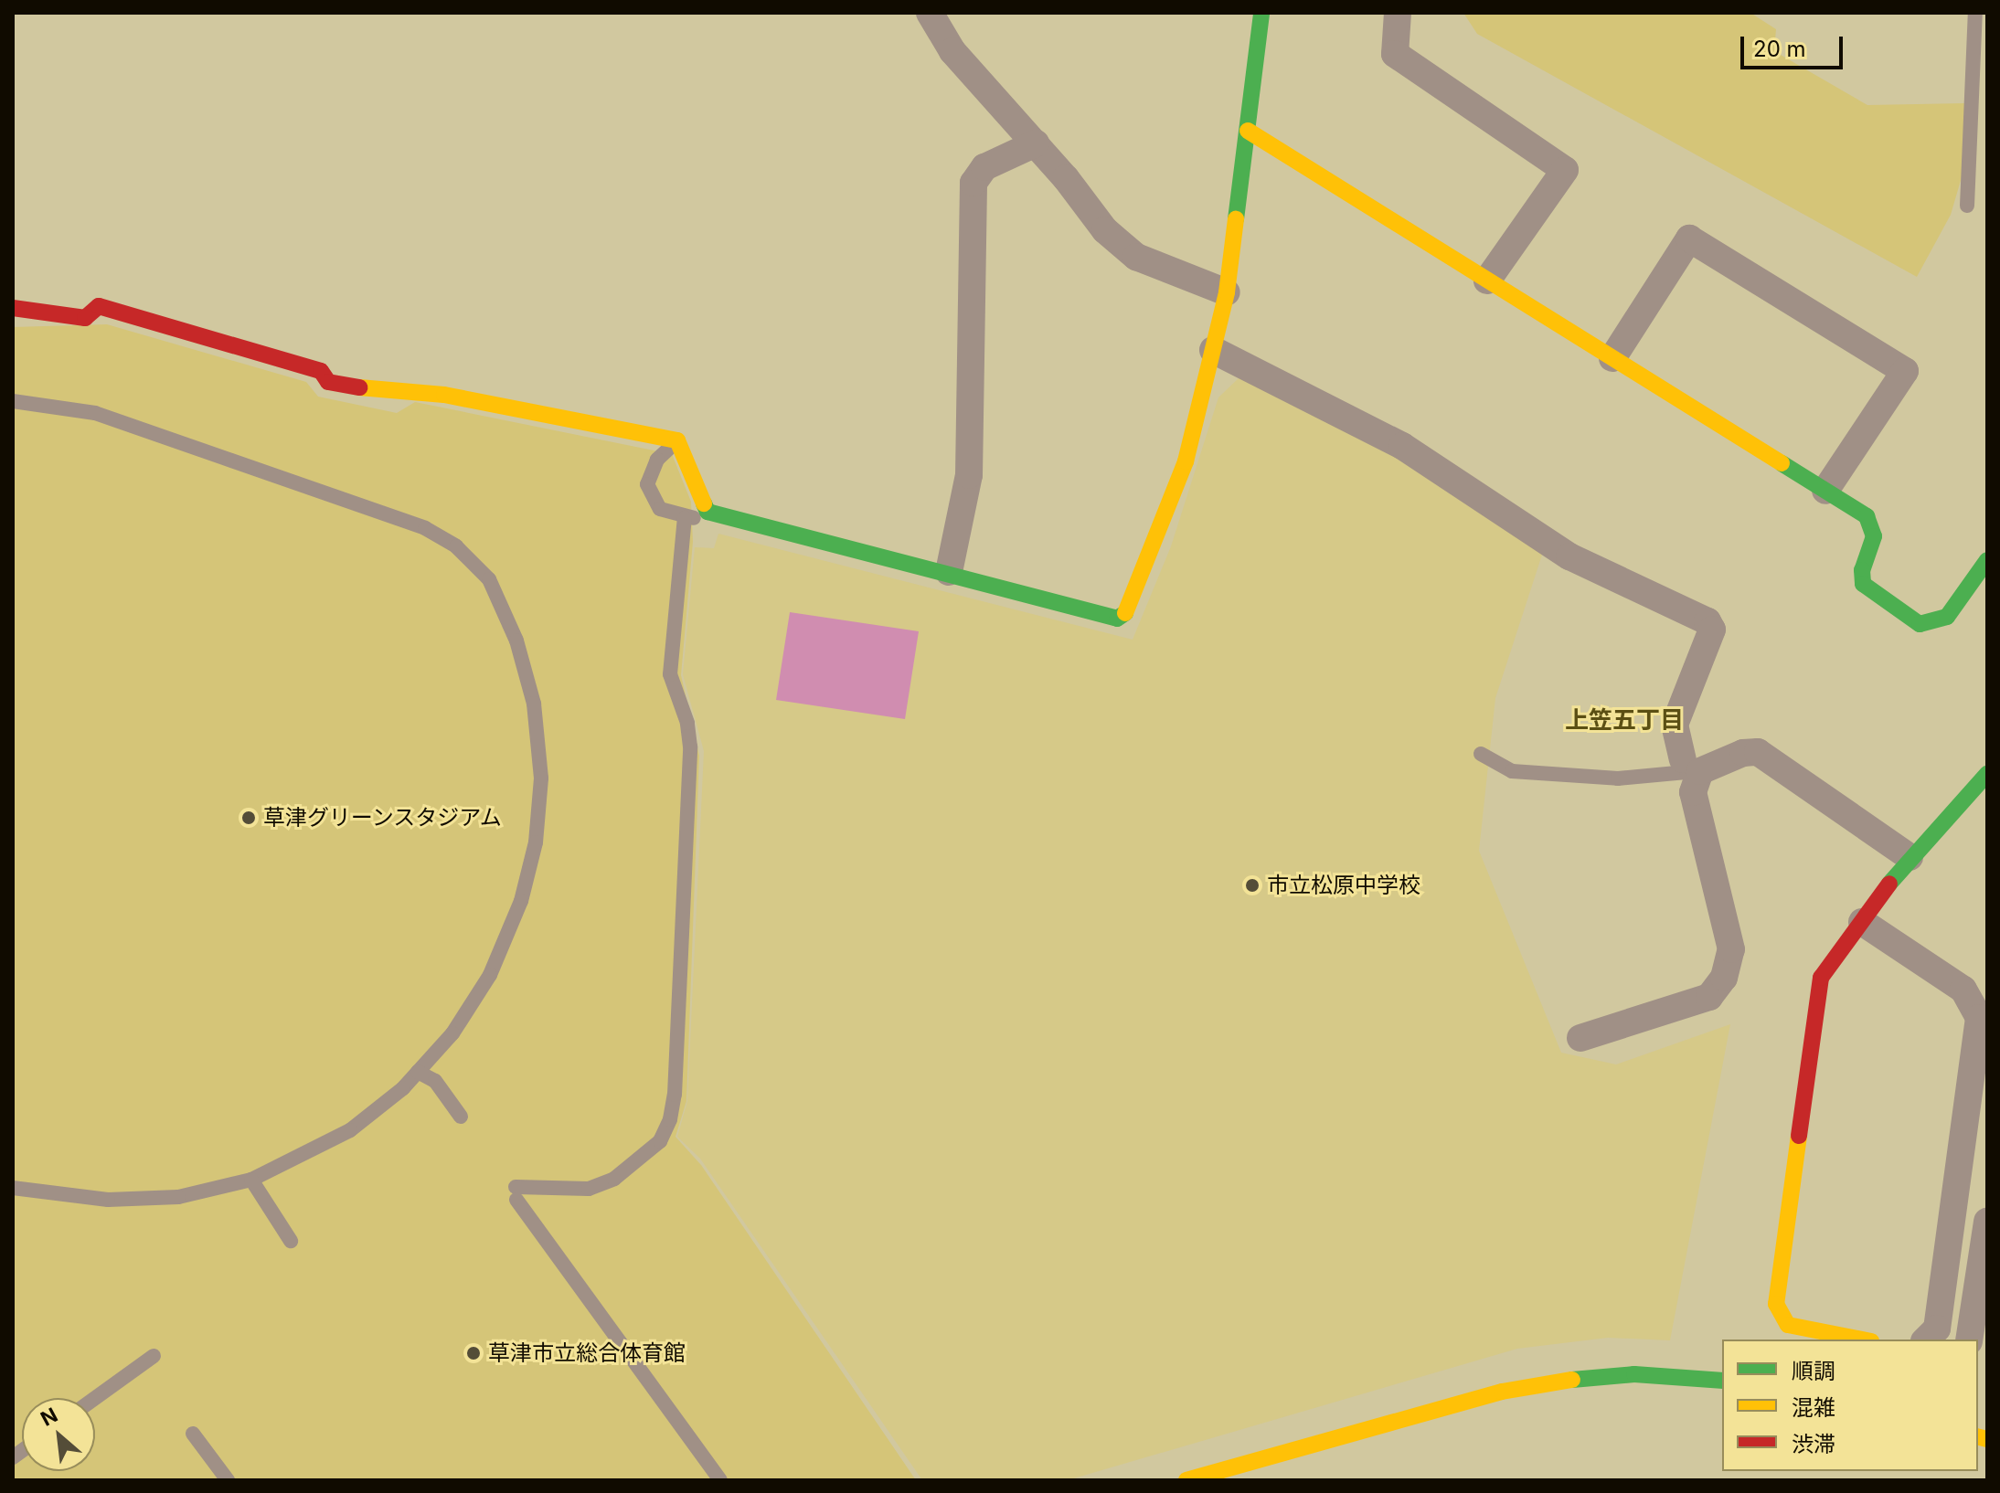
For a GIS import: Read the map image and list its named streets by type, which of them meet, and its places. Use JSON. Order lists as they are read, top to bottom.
{
  "districts": ["上笠五丁目"],
  "places": ["草津グリーンスタジアム", "市立松原中学校", "草津市立総合体育館"],
  "legend": ["順調", "混雑", "渋滞"],
  "scale_bar": "20 m",
  "north": "top left"
}
